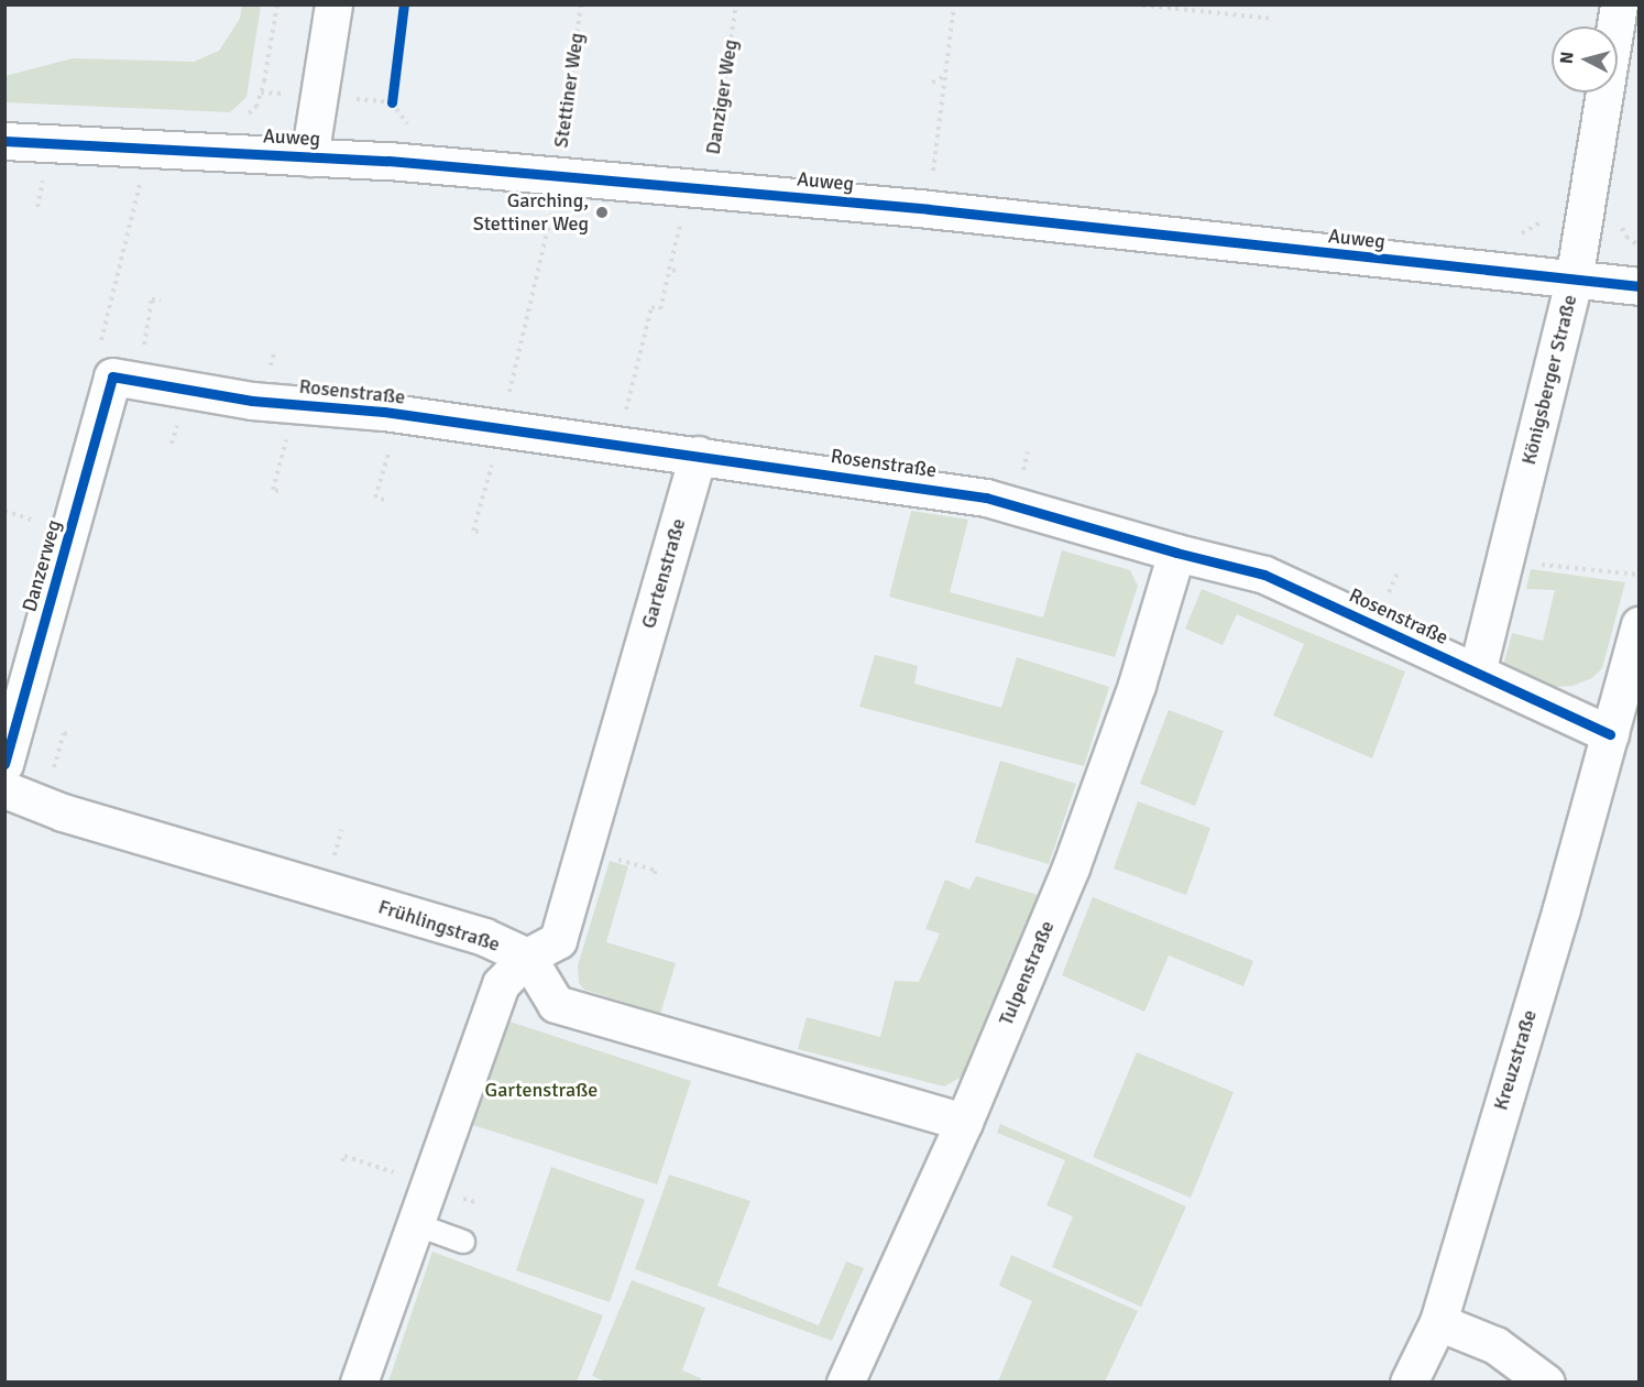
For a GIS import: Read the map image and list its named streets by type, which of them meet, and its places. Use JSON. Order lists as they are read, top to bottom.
{
  "streets": {
    "street": [
      "Auweg",
      "Königsberger Straße",
      "Rosenstraße",
      "Danzerweg",
      "Gartenstraße",
      "Frühlingstraße",
      "Tulpenstraße",
      "Kreuzstraße"
    ],
    "path": ["Stettiner Weg", "Danziger Weg"]
  },
  "crossings": [
    ["Stettiner Weg", "Auweg"],
    ["Danziger Weg", "Auweg"],
    ["Auweg", "Königsberger Straße"],
    ["Königsberger Straße", "Rosenstraße"],
    ["Rosenstraße", "Danzerweg"],
    ["Rosenstraße", "Gartenstraße"],
    ["Rosenstraße", "Tulpenstraße"],
    ["Rosenstraße", "Kreuzstraße"],
    ["Gartenstraße", "Frühlingstraße"]
  ],
  "parks": ["Gartenstraße"],
  "places": ["Garching, Stettiner Weg"],
  "north": "left"
}
